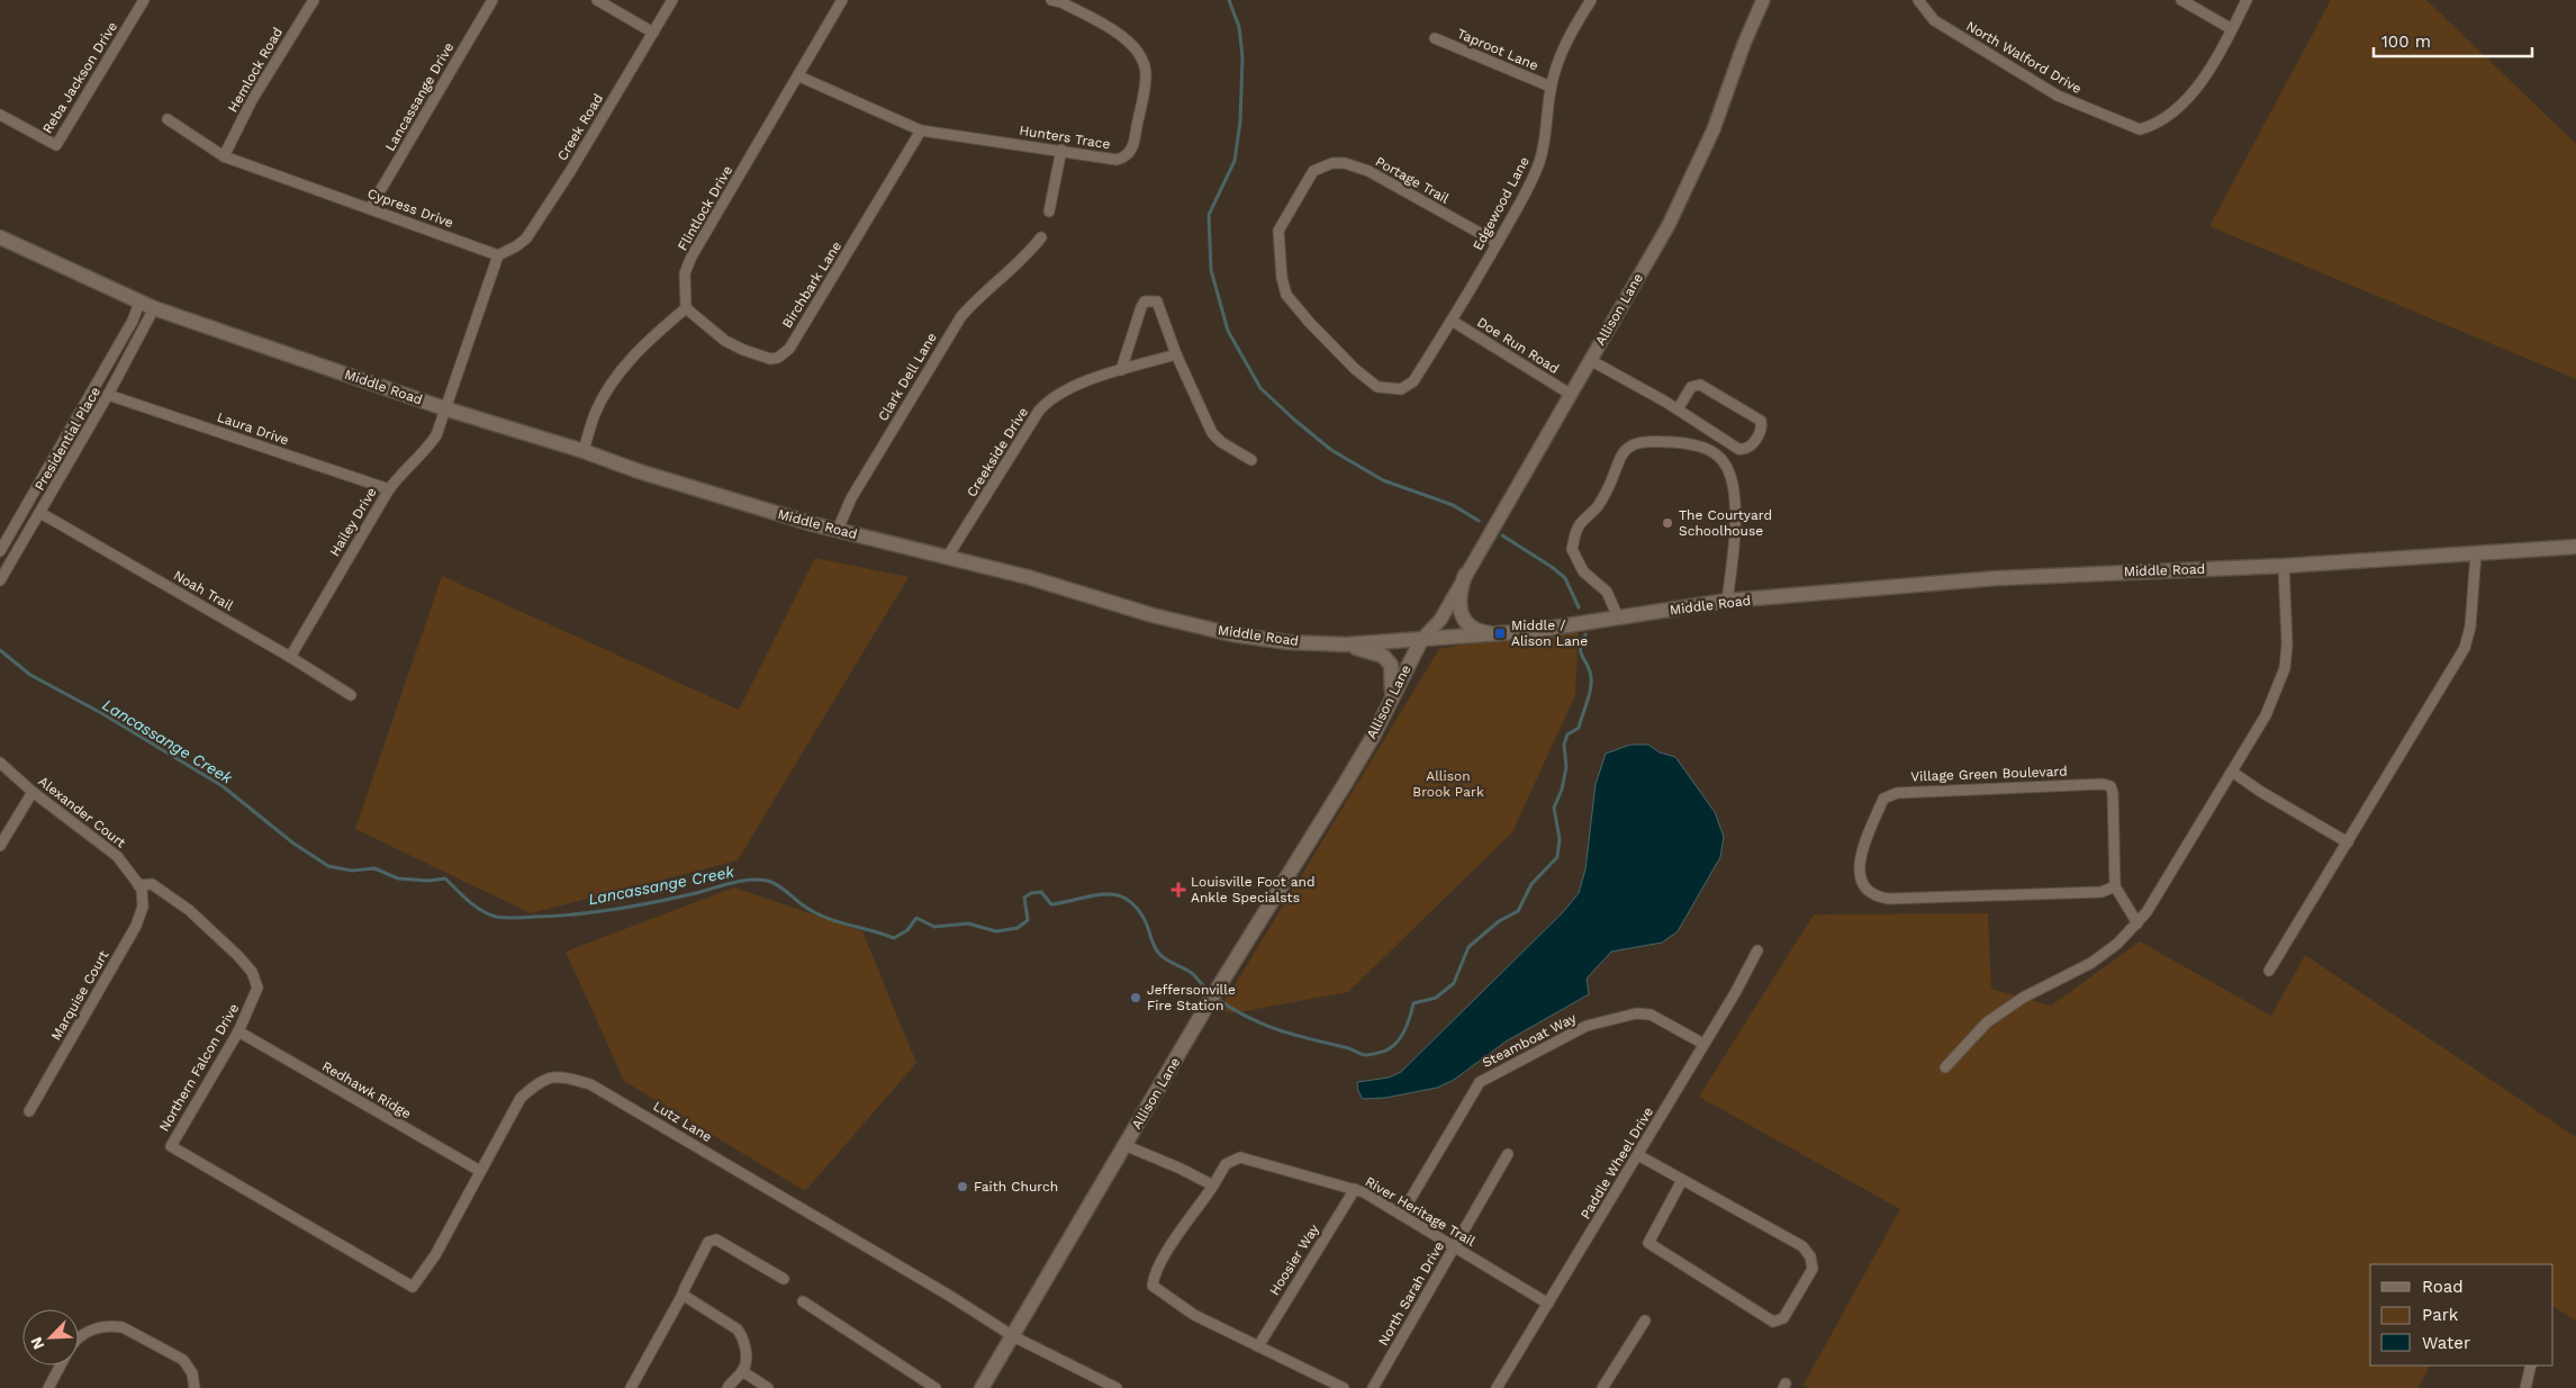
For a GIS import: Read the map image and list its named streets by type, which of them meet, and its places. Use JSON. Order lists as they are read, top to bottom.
{
  "streets": {
    "main road": ["Allison Lane", "Middle Road"],
    "street": [
      "Taproot Lane",
      "North Walford Drive",
      "Hemlock Road",
      "Reba Jackson Drive",
      "Lancassange Drive",
      "Creek Road",
      "Hunters Trace",
      "Portage Trail",
      "Edgewood Lane",
      "Cypress Drive",
      "Flintlock Drive",
      "Birchbark Lane",
      "Doe Run Road",
      "Clark Dell Lane",
      "Laura Drive",
      "Presidential Place",
      "Creekside Drive",
      "Hailey Drive",
      "Noah Trail",
      "Village Green Boulevard",
      "Alexander Court",
      "Marquise Court",
      "Steamboat Way",
      "Northern Falcon Drive",
      "Redhawk Ridge",
      "Lutz Lane",
      "Paddle Wheel Drive",
      "River Heritage Trail",
      "Hoosier Way",
      "North Sarah Drive"
    ]
  },
  "crossings": [
    ["Taproot Lane", "Edgewood Lane"],
    ["Hemlock Road", "Cypress Drive"],
    ["Lancassange Drive", "Cypress Drive"],
    ["Creek Road", "Cypress Drive"],
    ["Hunters Trace", "Flintlock Drive"],
    ["Hunters Trace", "Birchbark Lane"],
    ["Portage Trail", "Edgewood Lane"],
    ["Edgewood Lane", "Doe Run Road"],
    ["Flintlock Drive", "Birchbark Lane"],
    ["Allison Lane", "Doe Run Road"],
    ["Allison Lane", "Middle Road"],
    ["Allison Lane", "Lutz Lane"],
    ["Clark Dell Lane", "Middle Road"],
    ["Middle Road", "Presidential Place"],
    ["Middle Road", "Creekside Drive"],
    ["Middle Road", "Hailey Drive"],
    ["Laura Drive", "Presidential Place"],
    ["Laura Drive", "Hailey Drive"],
    ["Presidential Place", "Noah Trail"],
    ["Hailey Drive", "Noah Trail"],
    ["Alexander Court", "Marquise Court"],
    ["Alexander Court", "Northern Falcon Drive"],
    ["Marquise Court", "Northern Falcon Drive"],
    ["Steamboat Way", "Paddle Wheel Drive"],
    ["Steamboat Way", "River Heritage Trail"],
    ["Northern Falcon Drive", "Redhawk Ridge"],
    ["Northern Falcon Drive", "Lutz Lane"],
    ["Redhawk Ridge", "Lutz Lane"],
    ["Paddle Wheel Drive", "River Heritage Trail"],
    ["River Heritage Trail", "Hoosier Way"],
    ["River Heritage Trail", "North Sarah Drive"]
  ],
  "water": ["Lancassange Creek"],
  "parks": ["Allison Brook Park"],
  "places": {
    "other": ["The Courtyard Schoolhouse", "Jeffersonville Fire Station", "Faith Church"],
    "transit": ["Middle / Alison Lane"],
    "health": ["Louisville Foot and Ankle Specialsts"]
  },
  "legend": ["Road", "Park", "Water"],
  "scale_bar": "100 m",
  "north": "bottom left"
}
